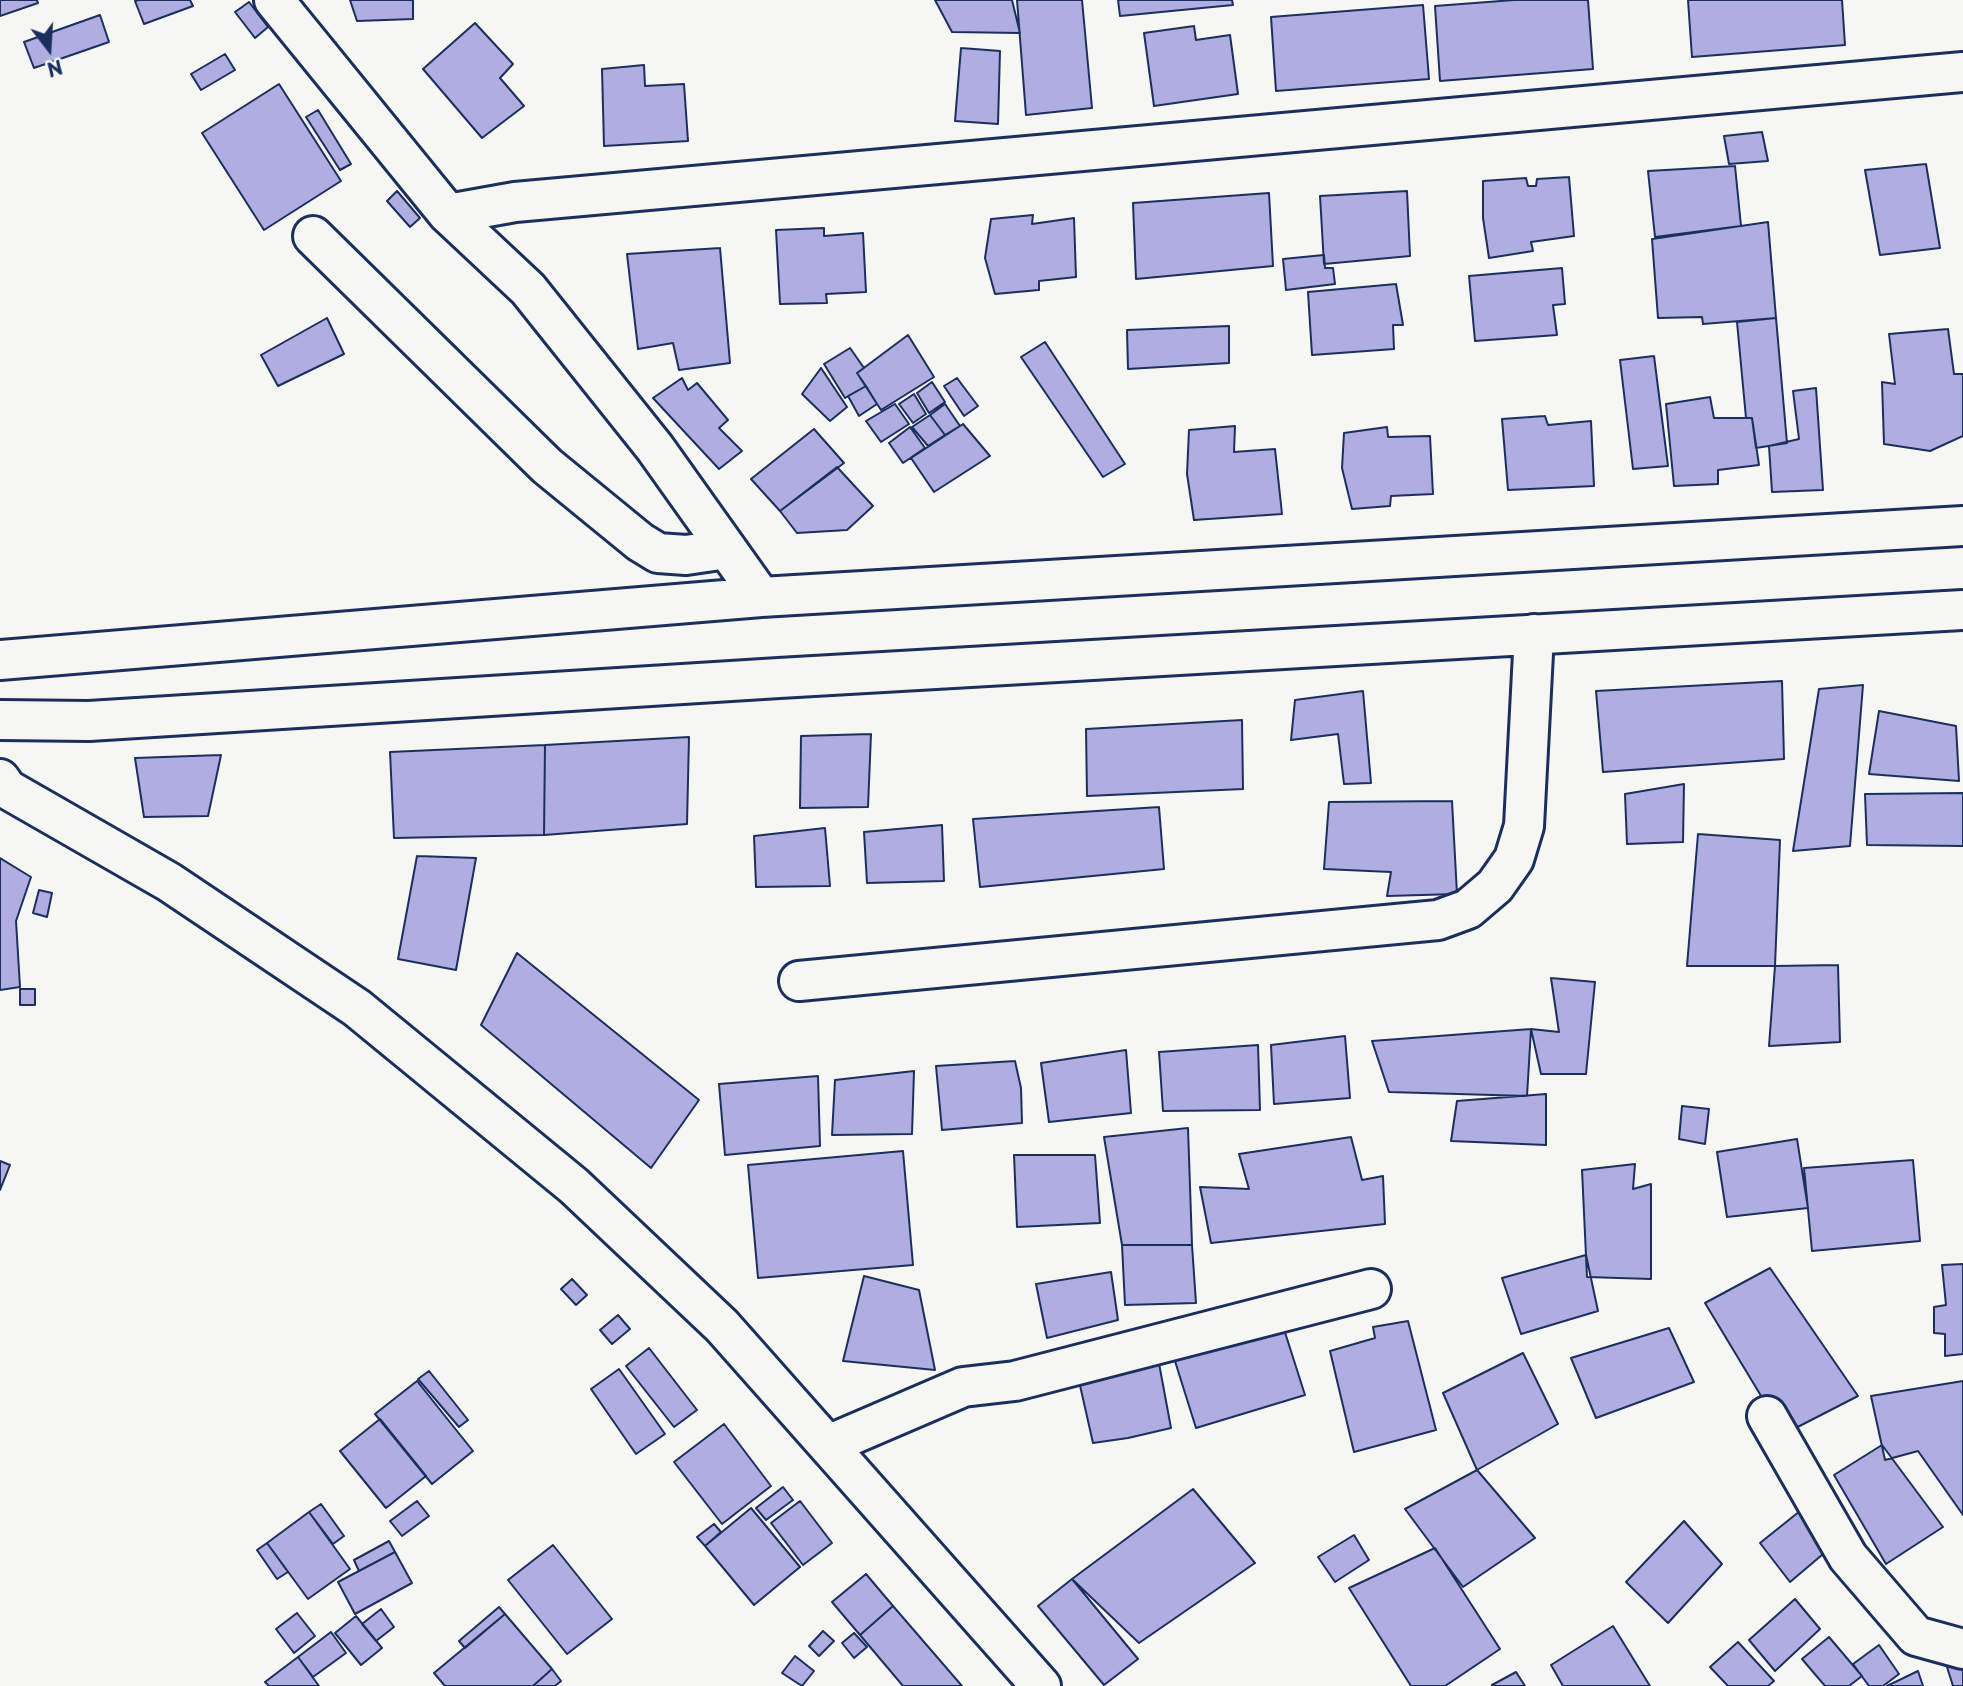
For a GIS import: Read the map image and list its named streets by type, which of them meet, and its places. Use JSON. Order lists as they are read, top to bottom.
{
  "north": "bottom"
}
